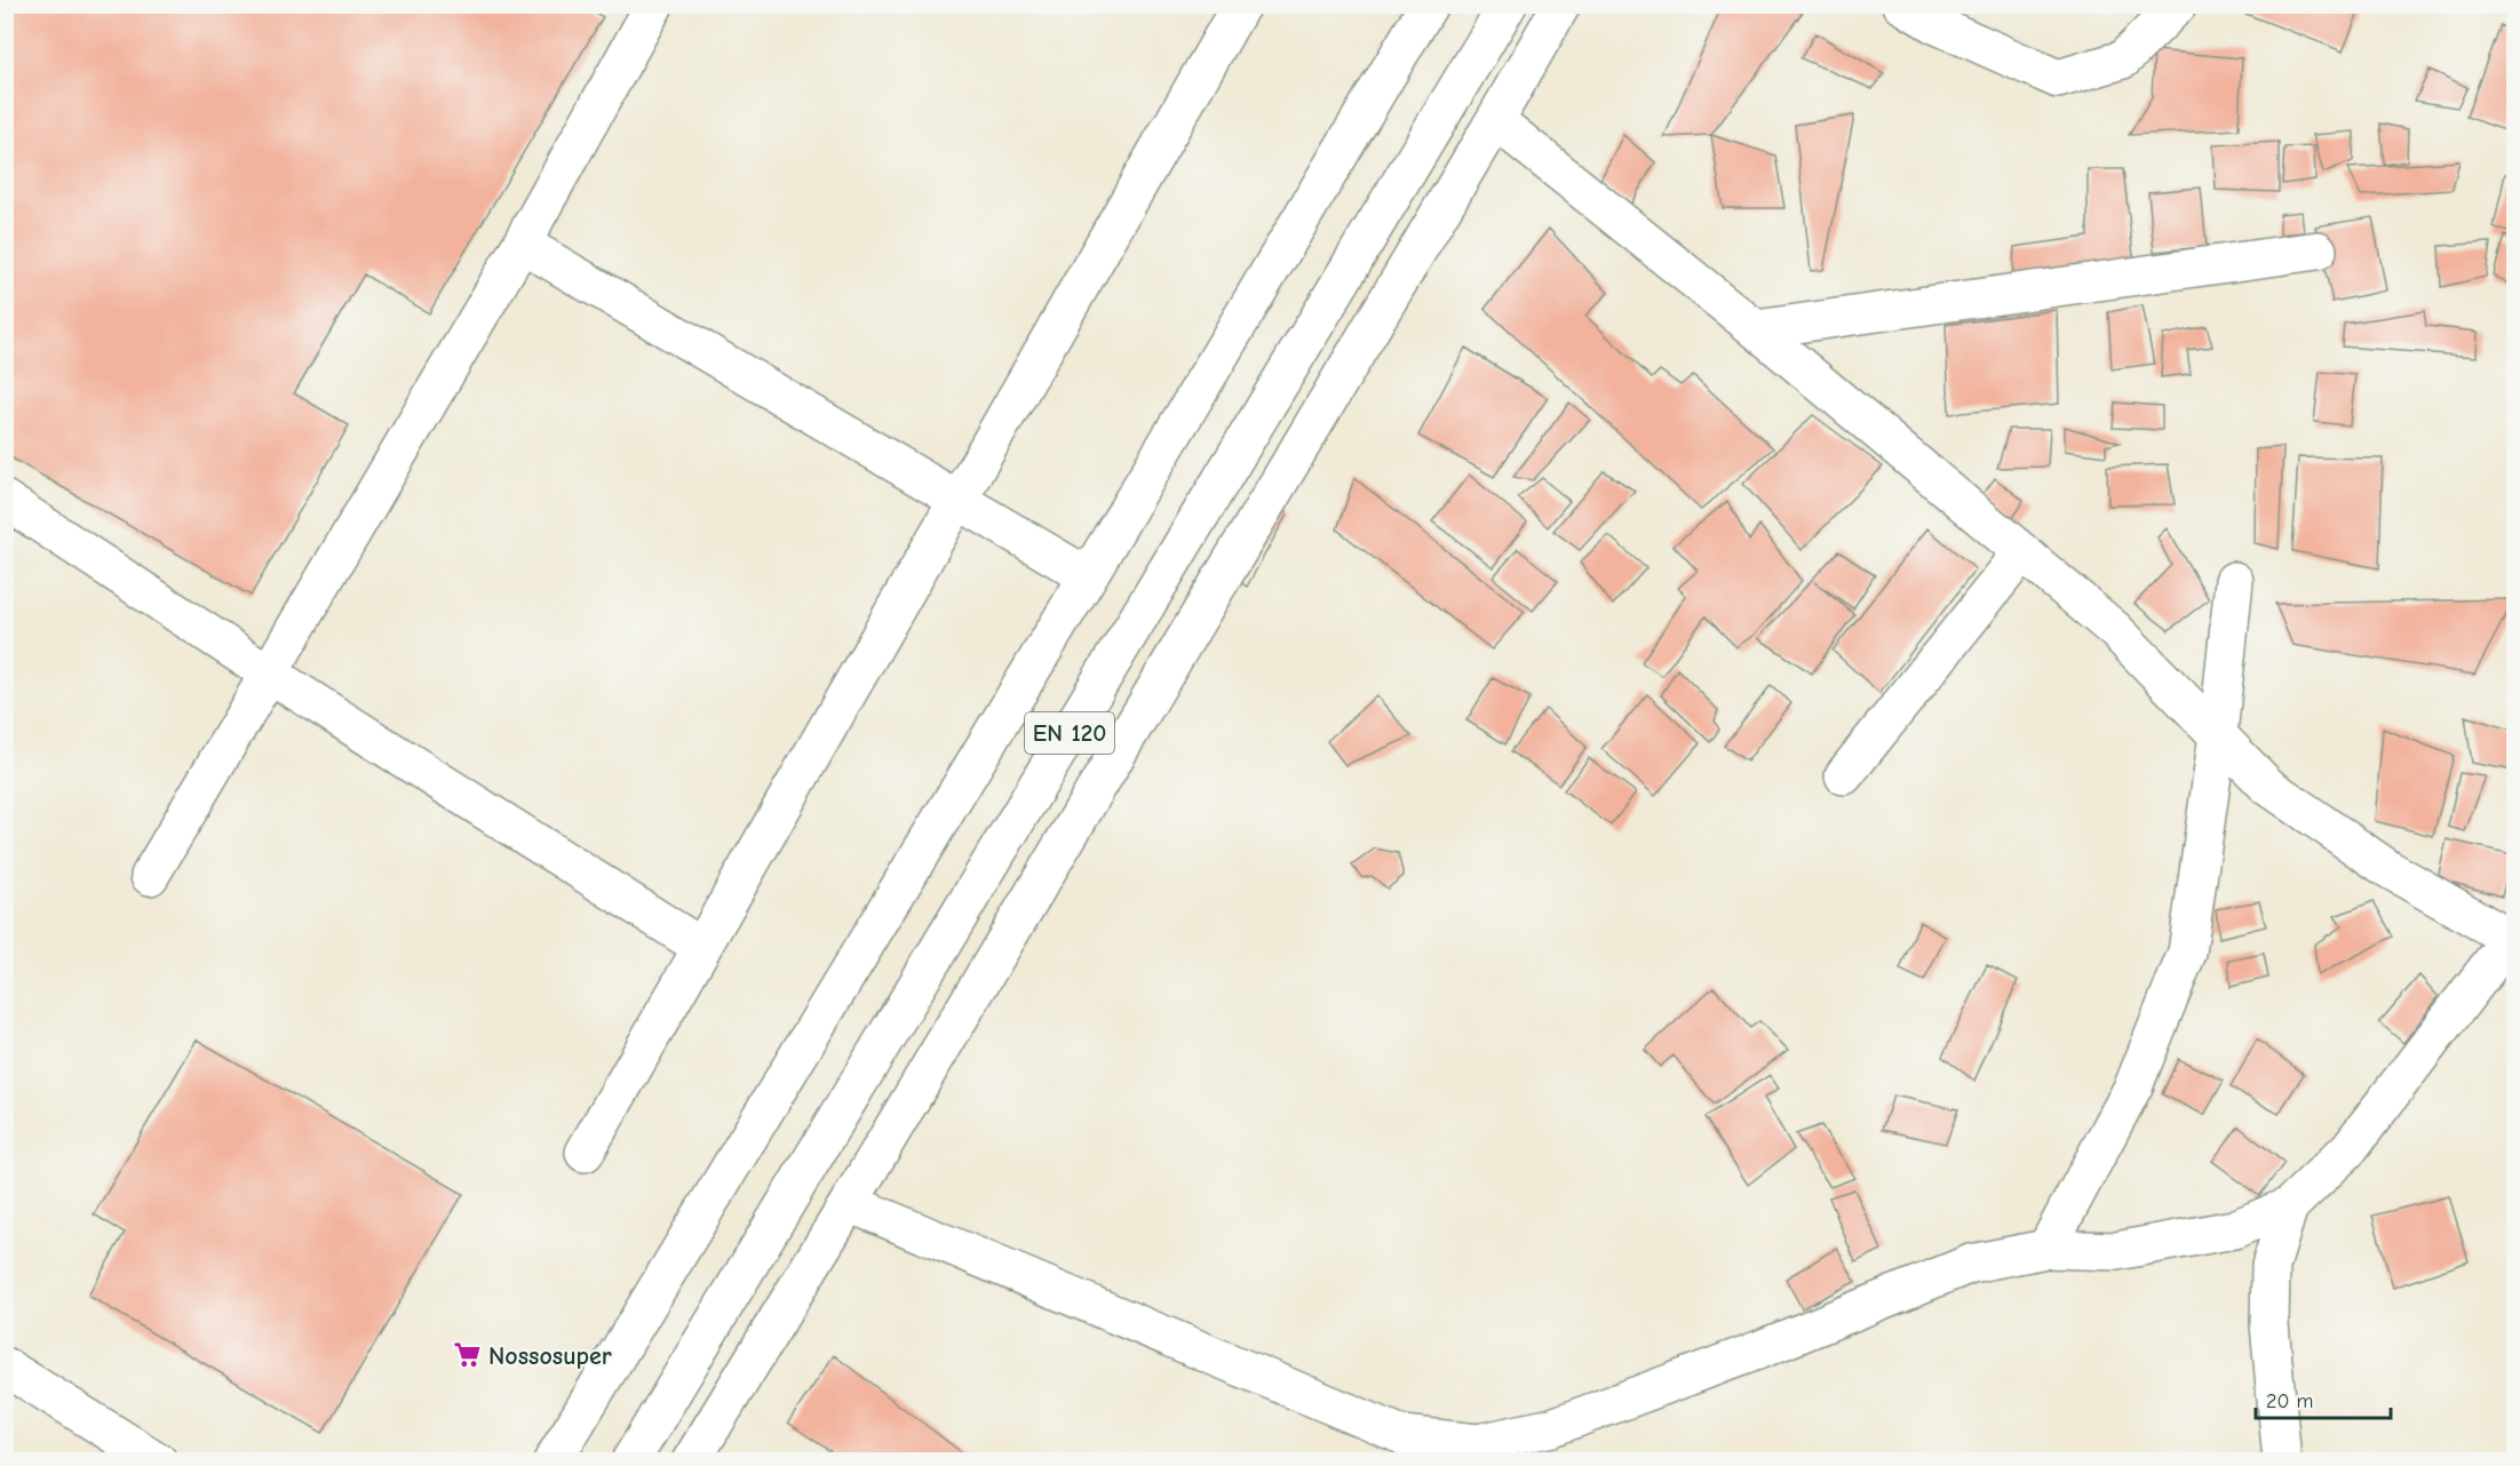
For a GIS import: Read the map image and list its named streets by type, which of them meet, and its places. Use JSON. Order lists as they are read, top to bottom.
{
  "streets": {
    "street": ["EN 120"]
  },
  "places": {
    "supermarket": ["Nossosuper"]
  },
  "scale_bar": "20 m"
}
